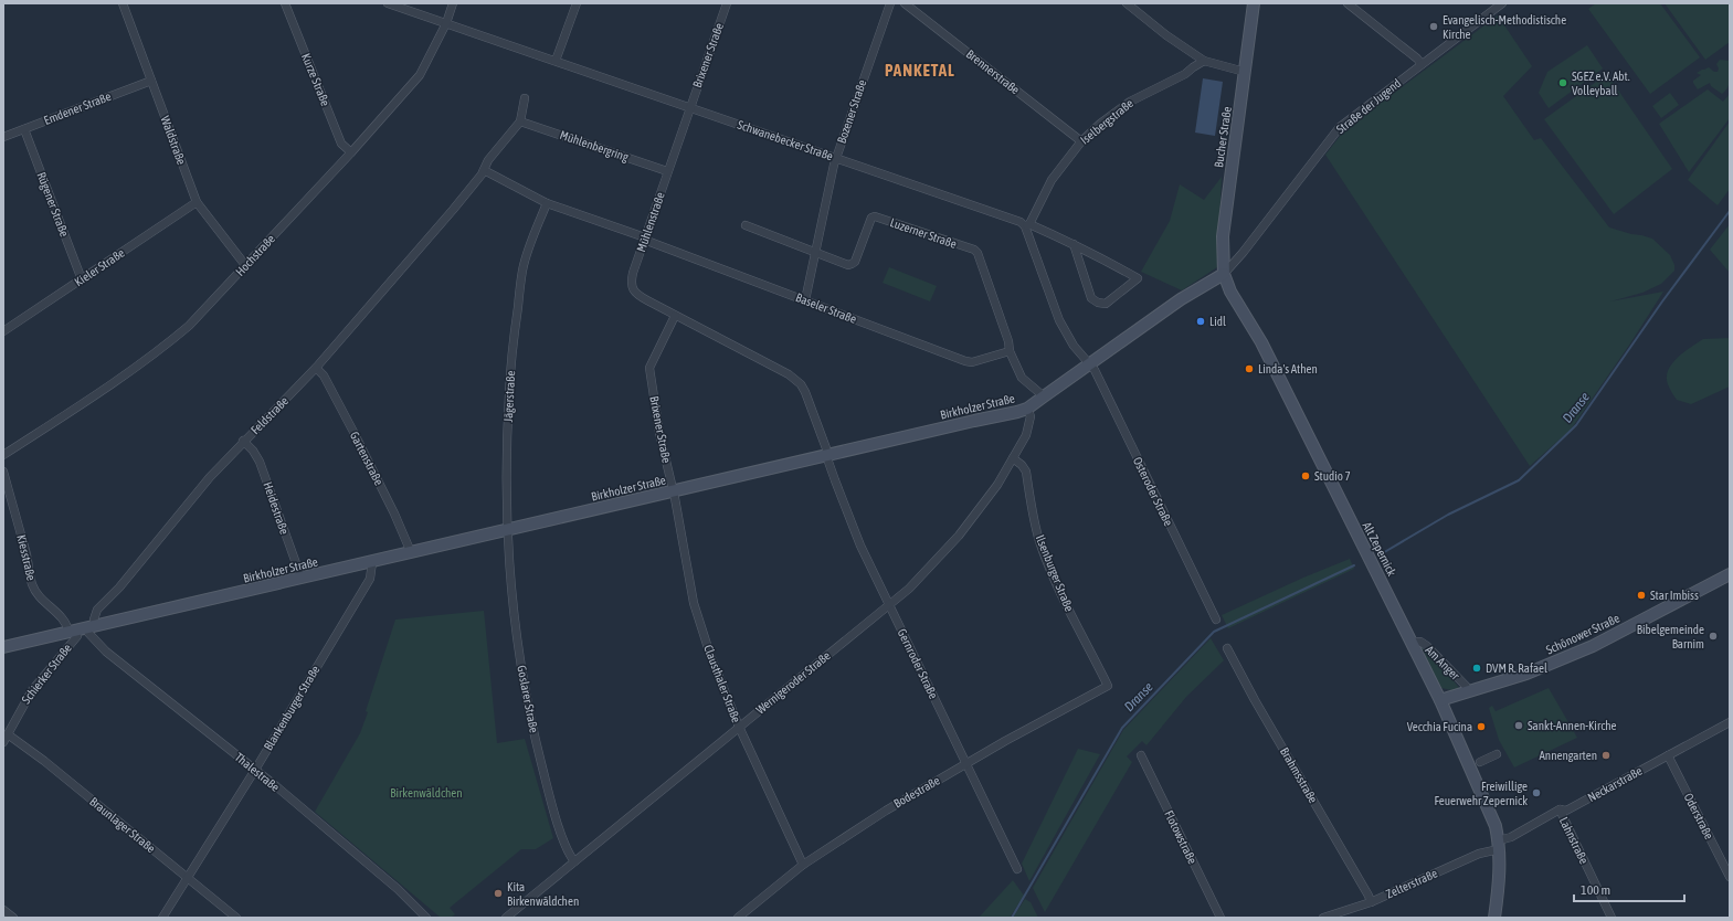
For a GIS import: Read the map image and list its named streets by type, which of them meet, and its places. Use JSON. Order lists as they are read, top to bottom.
{
  "streets": {
    "street": [
      "Brixener Straße",
      "Brennerstraße",
      "Kurze Straße",
      "Straße der Jugend",
      "Emdener Straße",
      "Bozener Straße",
      "Iselbergstraße",
      "Bucher Straße",
      "Waldstraße",
      "Schwanebecker Straße",
      "Mühlenbergring",
      "Rügener Straße",
      "Mühlenstraße",
      "Luzerner Straße",
      "Hochstraße",
      "Kieler Straße",
      "Baseler Straße",
      "Jägerstraße",
      "Birkholzer Straße",
      "Feldstraße",
      "Gartenstraße",
      "Osteroder Straße",
      "Heidestraße",
      "Alt Zepernick",
      "Kiesstraße",
      "Ilsenburger Straße",
      "Schönower Straße",
      "Am Anger",
      "Gernroder Straße",
      "Schierker Straße",
      "Wernigeroder Straße",
      "Clausthaler Straße",
      "Goslarer Straße",
      "Blankenburger Straße",
      "Thalestraße",
      "Brahmsstraße",
      "Neckarstraße",
      "Bodestraße",
      "Oderstraße",
      "Braunlager Straße",
      "Flotowstraße",
      "Lahnstraße",
      "Zelterstraße"
    ]
  },
  "crossings": [
    ["Brixener Straße", "Schwanebecker Straße"],
    ["Brixener Straße", "Mühlenstraße"],
    ["Brixener Straße", "Birkholzer Straße"],
    ["Brixener Straße", "Clausthaler Straße"],
    ["Brennerstraße", "Iselbergstraße"],
    ["Kurze Straße", "Hochstraße"],
    ["Straße der Jugend", "Bucher Straße"],
    ["Straße der Jugend", "Birkholzer Straße"],
    ["Straße der Jugend", "Alt Zepernick"],
    ["Emdener Straße", "Waldstraße"],
    ["Emdener Straße", "Rügener Straße"],
    ["Bozener Straße", "Schwanebecker Straße"],
    ["Bozener Straße", "Luzerner Straße"],
    ["Bozener Straße", "Baseler Straße"],
    ["Iselbergstraße", "Schwanebecker Straße"],
    ["Iselbergstraße", "Osteroder Straße"],
    ["Bucher Straße", "Birkholzer Straße"],
    ["Bucher Straße", "Alt Zepernick"],
    ["Waldstraße", "Hochstraße"],
    ["Waldstraße", "Kieler Straße"],
    ["Schwanebecker Straße", "Mühlenstraße"],
    ["Schwanebecker Straße", "Hochstraße"],
    ["Schwanebecker Straße", "Osteroder Straße"],
    ["Mühlenbergring", "Mühlenstraße"],
    ["Rügener Straße", "Kieler Straße"],
    ["Mühlenstraße", "Baseler Straße"],
    ["Mühlenstraße", "Birkholzer Straße"],
    ["Mühlenstraße", "Gernroder Straße"],
    ["Luzerner Straße", "Baseler Straße"],
    ["Luzerner Straße", "Birkholzer Straße"],
    ["Jägerstraße", "Birkholzer Straße"],
    ["Jägerstraße", "Goslarer Straße"],
    ["Birkholzer Straße", "Feldstraße"],
    ["Birkholzer Straße", "Gartenstraße"],
    ["Birkholzer Straße", "Osteroder Straße"],
    ["Birkholzer Straße", "Heidestraße"],
    ["Birkholzer Straße", "Alt Zepernick"],
    ["Birkholzer Straße", "Kiesstraße"],
    ["Birkholzer Straße", "Gernroder Straße"],
    ["Birkholzer Straße", "Schierker Straße"],
    ["Birkholzer Straße", "Wernigeroder Straße"],
    ["Birkholzer Straße", "Clausthaler Straße"],
    ["Birkholzer Straße", "Goslarer Straße"],
    ["Birkholzer Straße", "Blankenburger Straße"],
    ["Birkholzer Straße", "Thalestraße"],
    ["Feldstraße", "Gartenstraße"],
    ["Feldstraße", "Heidestraße"],
    ["Feldstraße", "Kiesstraße"],
    ["Feldstraße", "Schierker Straße"],
    ["Feldstraße", "Thalestraße"],
    ["Alt Zepernick", "Schönower Straße"],
    ["Alt Zepernick", "Am Anger"],
    ["Alt Zepernick", "Neckarstraße"],
    ["Alt Zepernick", "Zelterstraße"],
    ["Kiesstraße", "Schierker Straße"],
    ["Kiesstraße", "Thalestraße"],
    ["Ilsenburger Straße", "Wernigeroder Straße"],
    ["Ilsenburger Straße", "Bodestraße"],
    ["Schönower Straße", "Am Anger"],
    ["Gernroder Straße", "Wernigeroder Straße"],
    ["Gernroder Straße", "Bodestraße"],
    ["Schierker Straße", "Thalestraße"],
    ["Schierker Straße", "Braunlager Straße"],
    ["Wernigeroder Straße", "Clausthaler Straße"],
    ["Wernigeroder Straße", "Goslarer Straße"],
    ["Clausthaler Straße", "Bodestraße"],
    ["Blankenburger Straße", "Thalestraße"],
    ["Blankenburger Straße", "Braunlager Straße"],
    ["Brahmsstraße", "Zelterstraße"],
    ["Neckarstraße", "Oderstraße"],
    ["Neckarstraße", "Lahnstraße"],
    ["Neckarstraße", "Zelterstraße"]
  ],
  "districts": ["PANKETAL"],
  "water": ["Dranse"],
  "parks": ["Birkenwäldchen"],
  "places": [
    "Evangelisch-Methodistische Kirche",
    "SGEZ e.V. Abt. Volleyball",
    "Lidl",
    "Linda's Athen",
    "Studio 7",
    "Star Imbiss",
    "Bibelgemeinde Barnim",
    "DVM R. Rafael",
    "Sankt-Annen-Kirche",
    "Vecchia Fucina",
    "Annengarten",
    "Freiwillige Feuerwehr Zepernick",
    "Kita Birkenwäldchen"
  ],
  "scale_bar": "100 m"
}
